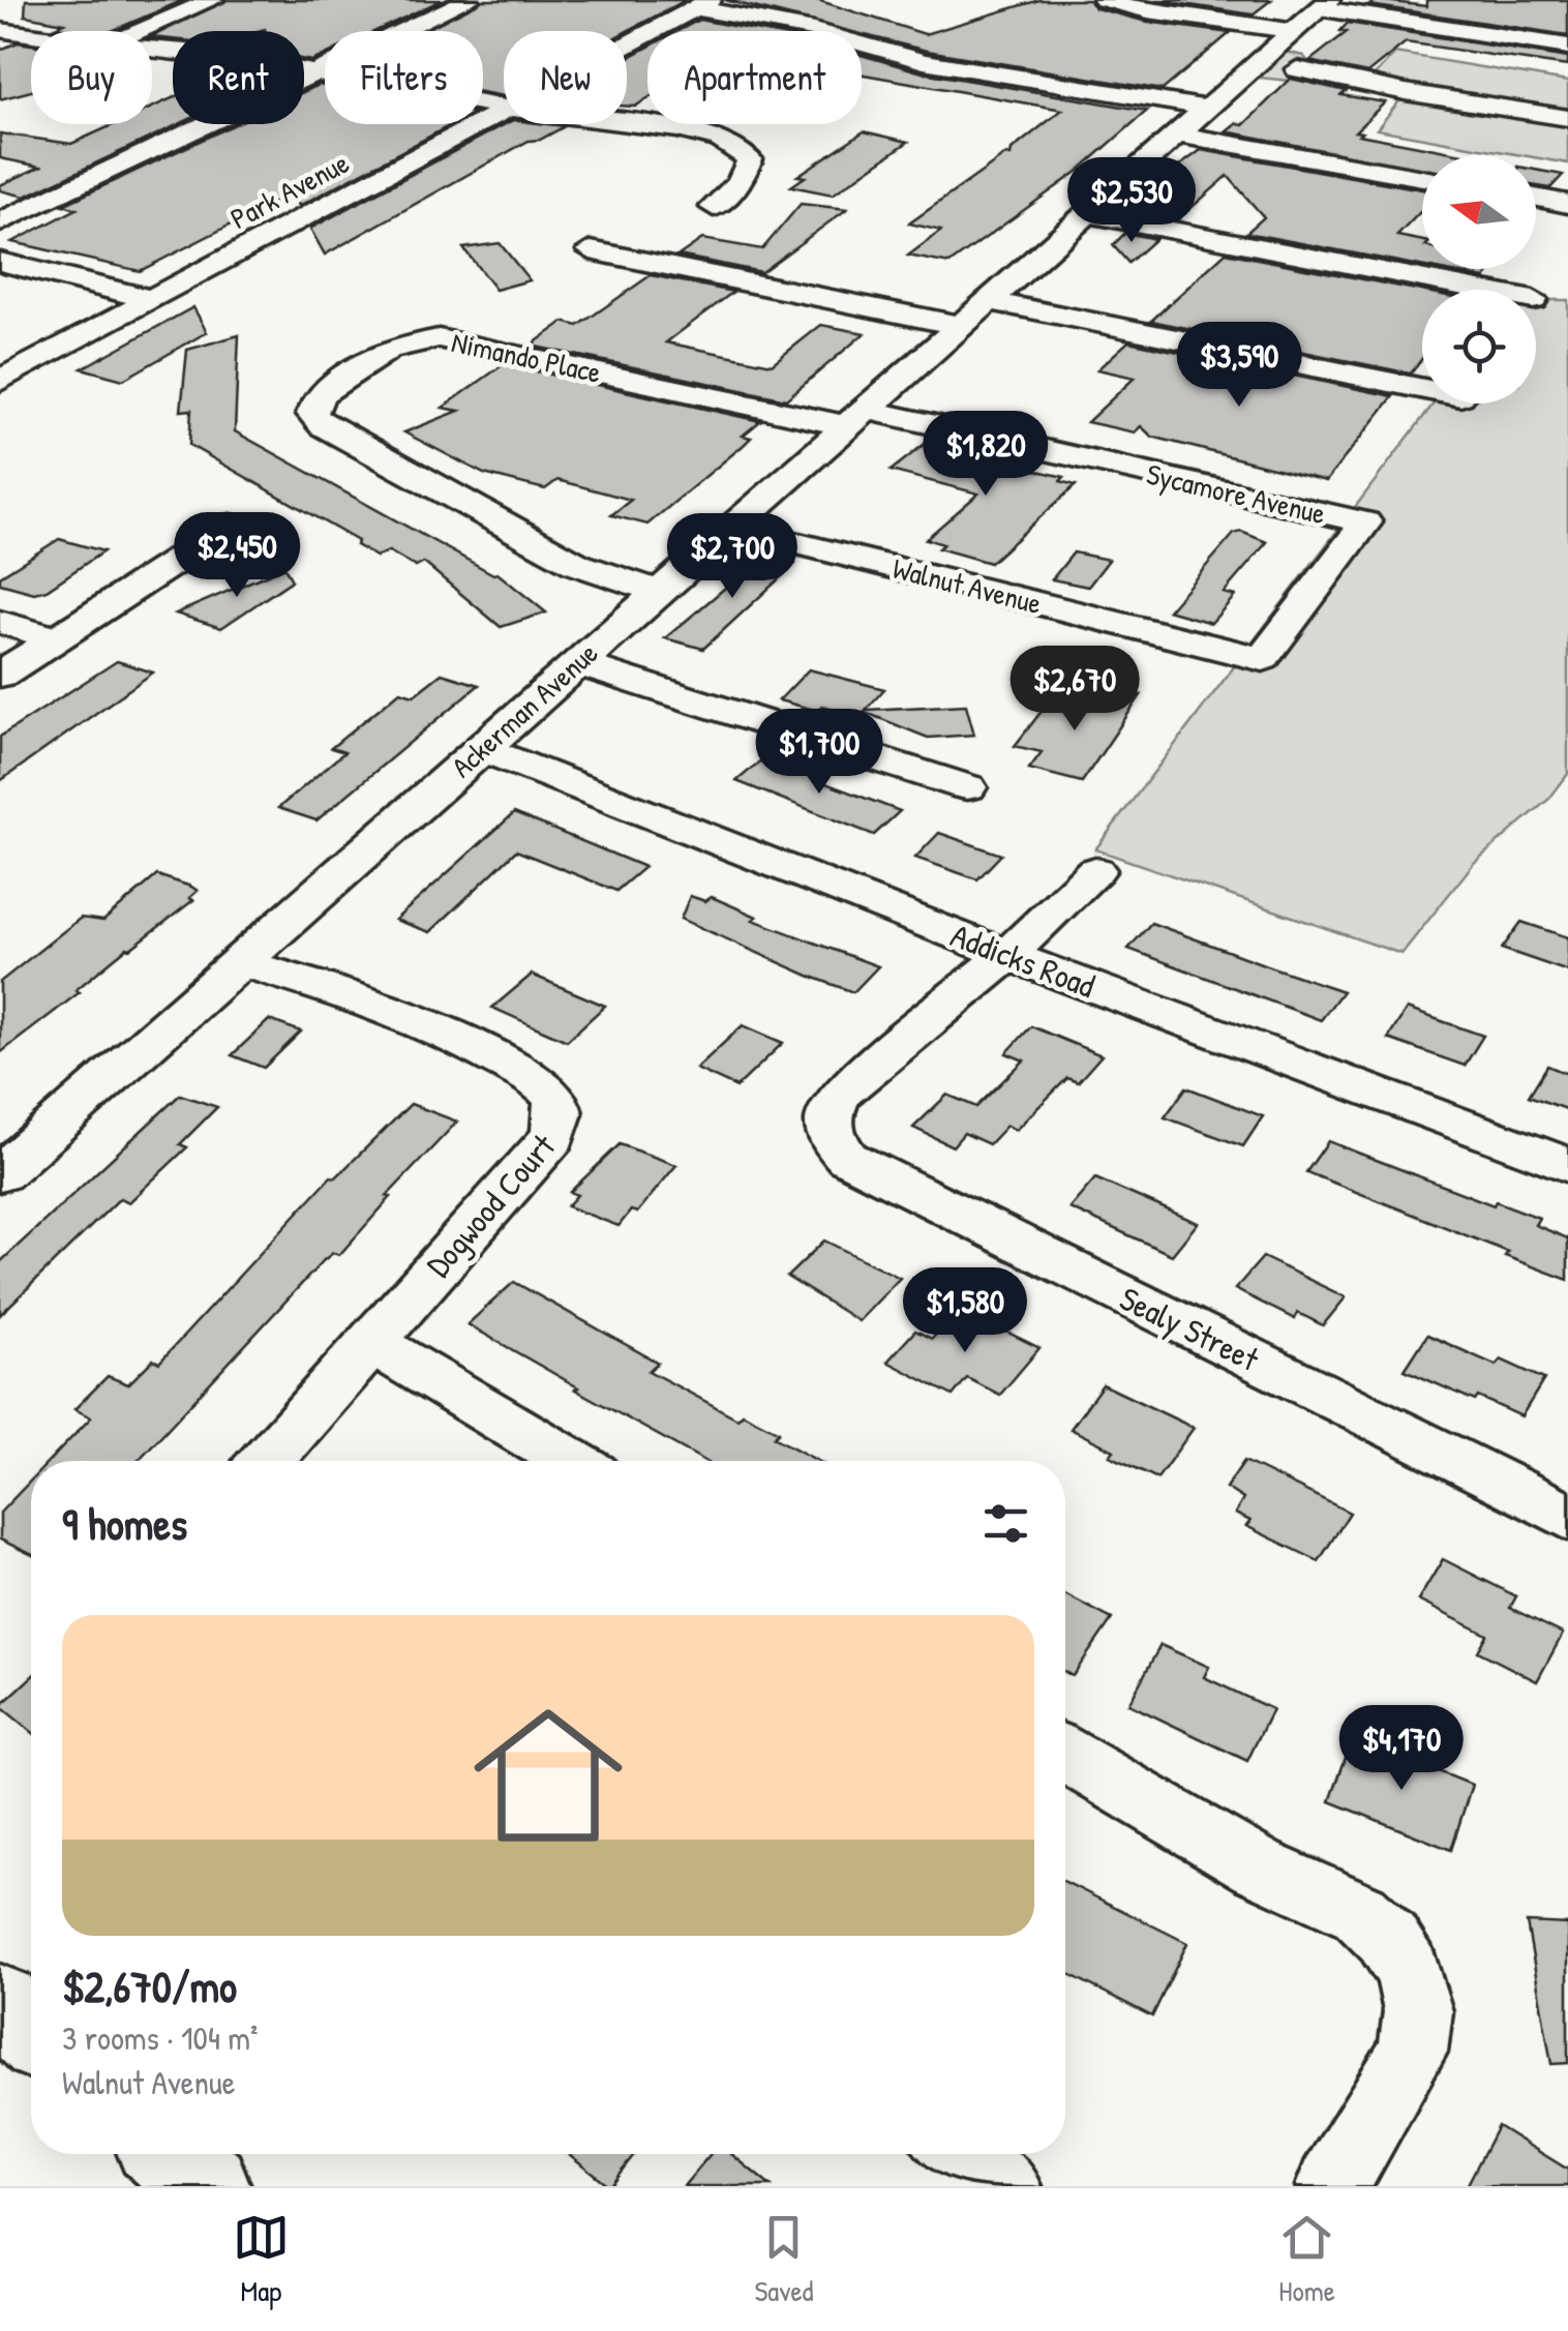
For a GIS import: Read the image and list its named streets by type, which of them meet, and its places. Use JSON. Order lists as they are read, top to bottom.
{
  "streets": {
    "street": [
      "Park Avenue",
      "Nimando Place",
      "Sycamore Avenue",
      "Walnut Avenue",
      "Ackerman Avenue",
      "Addicks Road",
      "Dogwood Court",
      "Sealy Street"
    ]
  },
  "crossings": [
    ["Nimando Place", "Sycamore Avenue"],
    ["Nimando Place", "Ackerman Avenue"],
    ["Sycamore Avenue", "Walnut Avenue"],
    ["Sycamore Avenue", "Ackerman Avenue"],
    ["Walnut Avenue", "Ackerman Avenue"],
    ["Ackerman Avenue", "Addicks Road"],
    ["Ackerman Avenue", "Dogwood Court"],
    ["Addicks Road", "Sealy Street"]
  ],
  "north": "left",
  "page": {
    "chip": [
      "Buy",
      "Rent",
      "Filters",
      "New",
      "Apartment"
    ],
    "price": [
      "$2,530",
      "$3,590",
      "$1,820",
      "$2,450",
      "$2,700",
      "$2,670",
      "$1,700",
      "$1,580",
      "$4,170"
    ],
    "heading": "9 homes",
    "list": [
      {
        "name": "$2,670/mo",
        "note": "3 rooms · 104 m² · Walnut Avenue"
      }
    ],
    "tabs": ["Map", "Saved", "Home"]
  }
}
